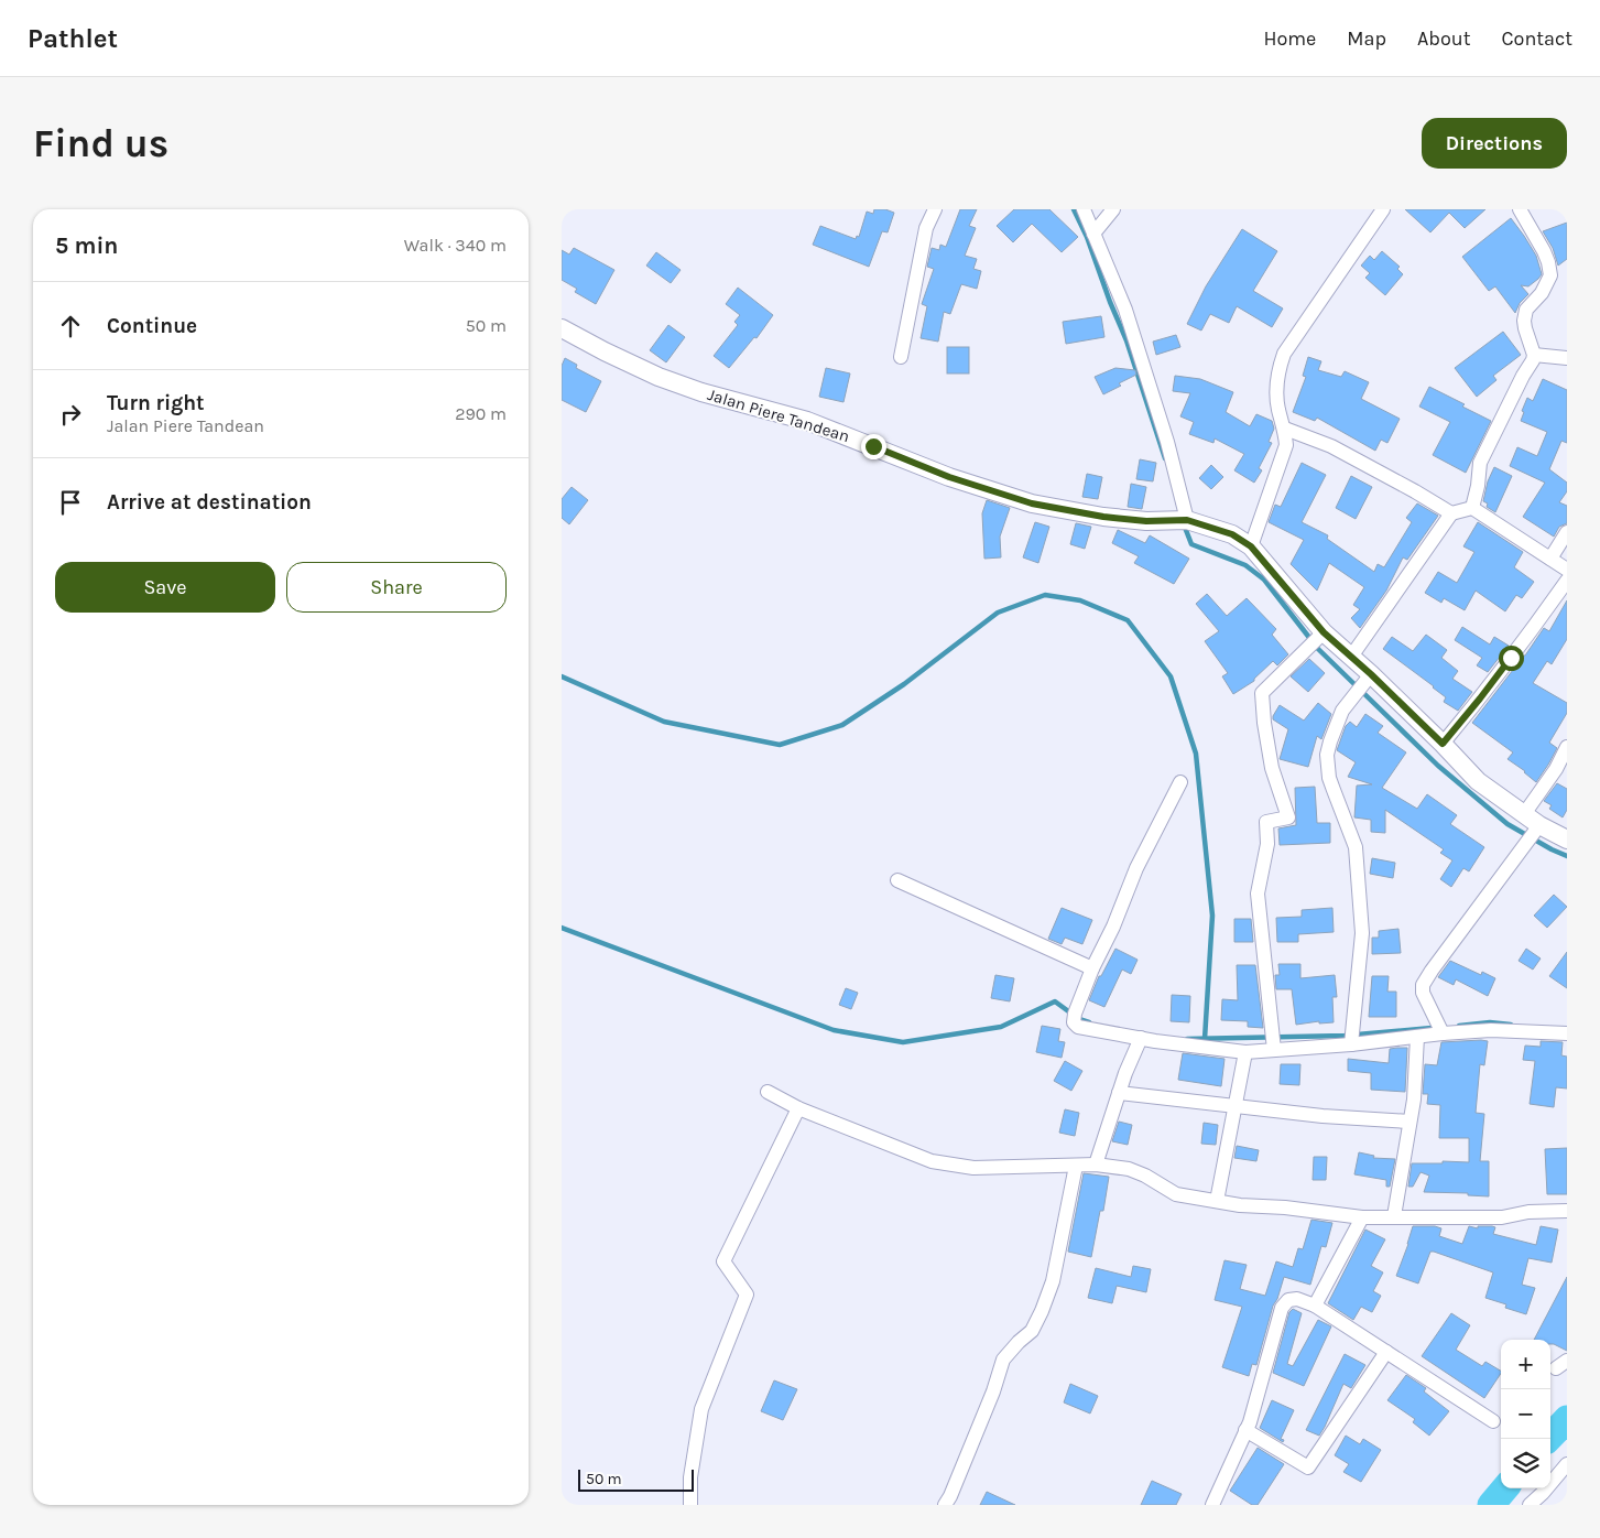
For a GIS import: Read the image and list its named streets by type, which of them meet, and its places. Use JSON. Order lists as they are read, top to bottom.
{
  "streets": {
    "street": ["Jalan Piere Tandean"]
  },
  "scale_bar": "50 m",
  "page": {
    "header": "Pathlet",
    "nav": [
      "Home",
      "Map",
      "About",
      "Contact"
    ],
    "buttons": [
      "Directions",
      ["Save", "Share"]
    ],
    "title": "Find us",
    "heading": ["5 min", "Walk · 340 m"],
    "list": [
      ["Continue", "50 m"],
      ["Turn right", "Jalan Piere Tandean", "290 m"],
      "Arrive at destination"
    ],
    "map_buttons": ["+", "−"],
    "scale": "50 m"
  }
}
